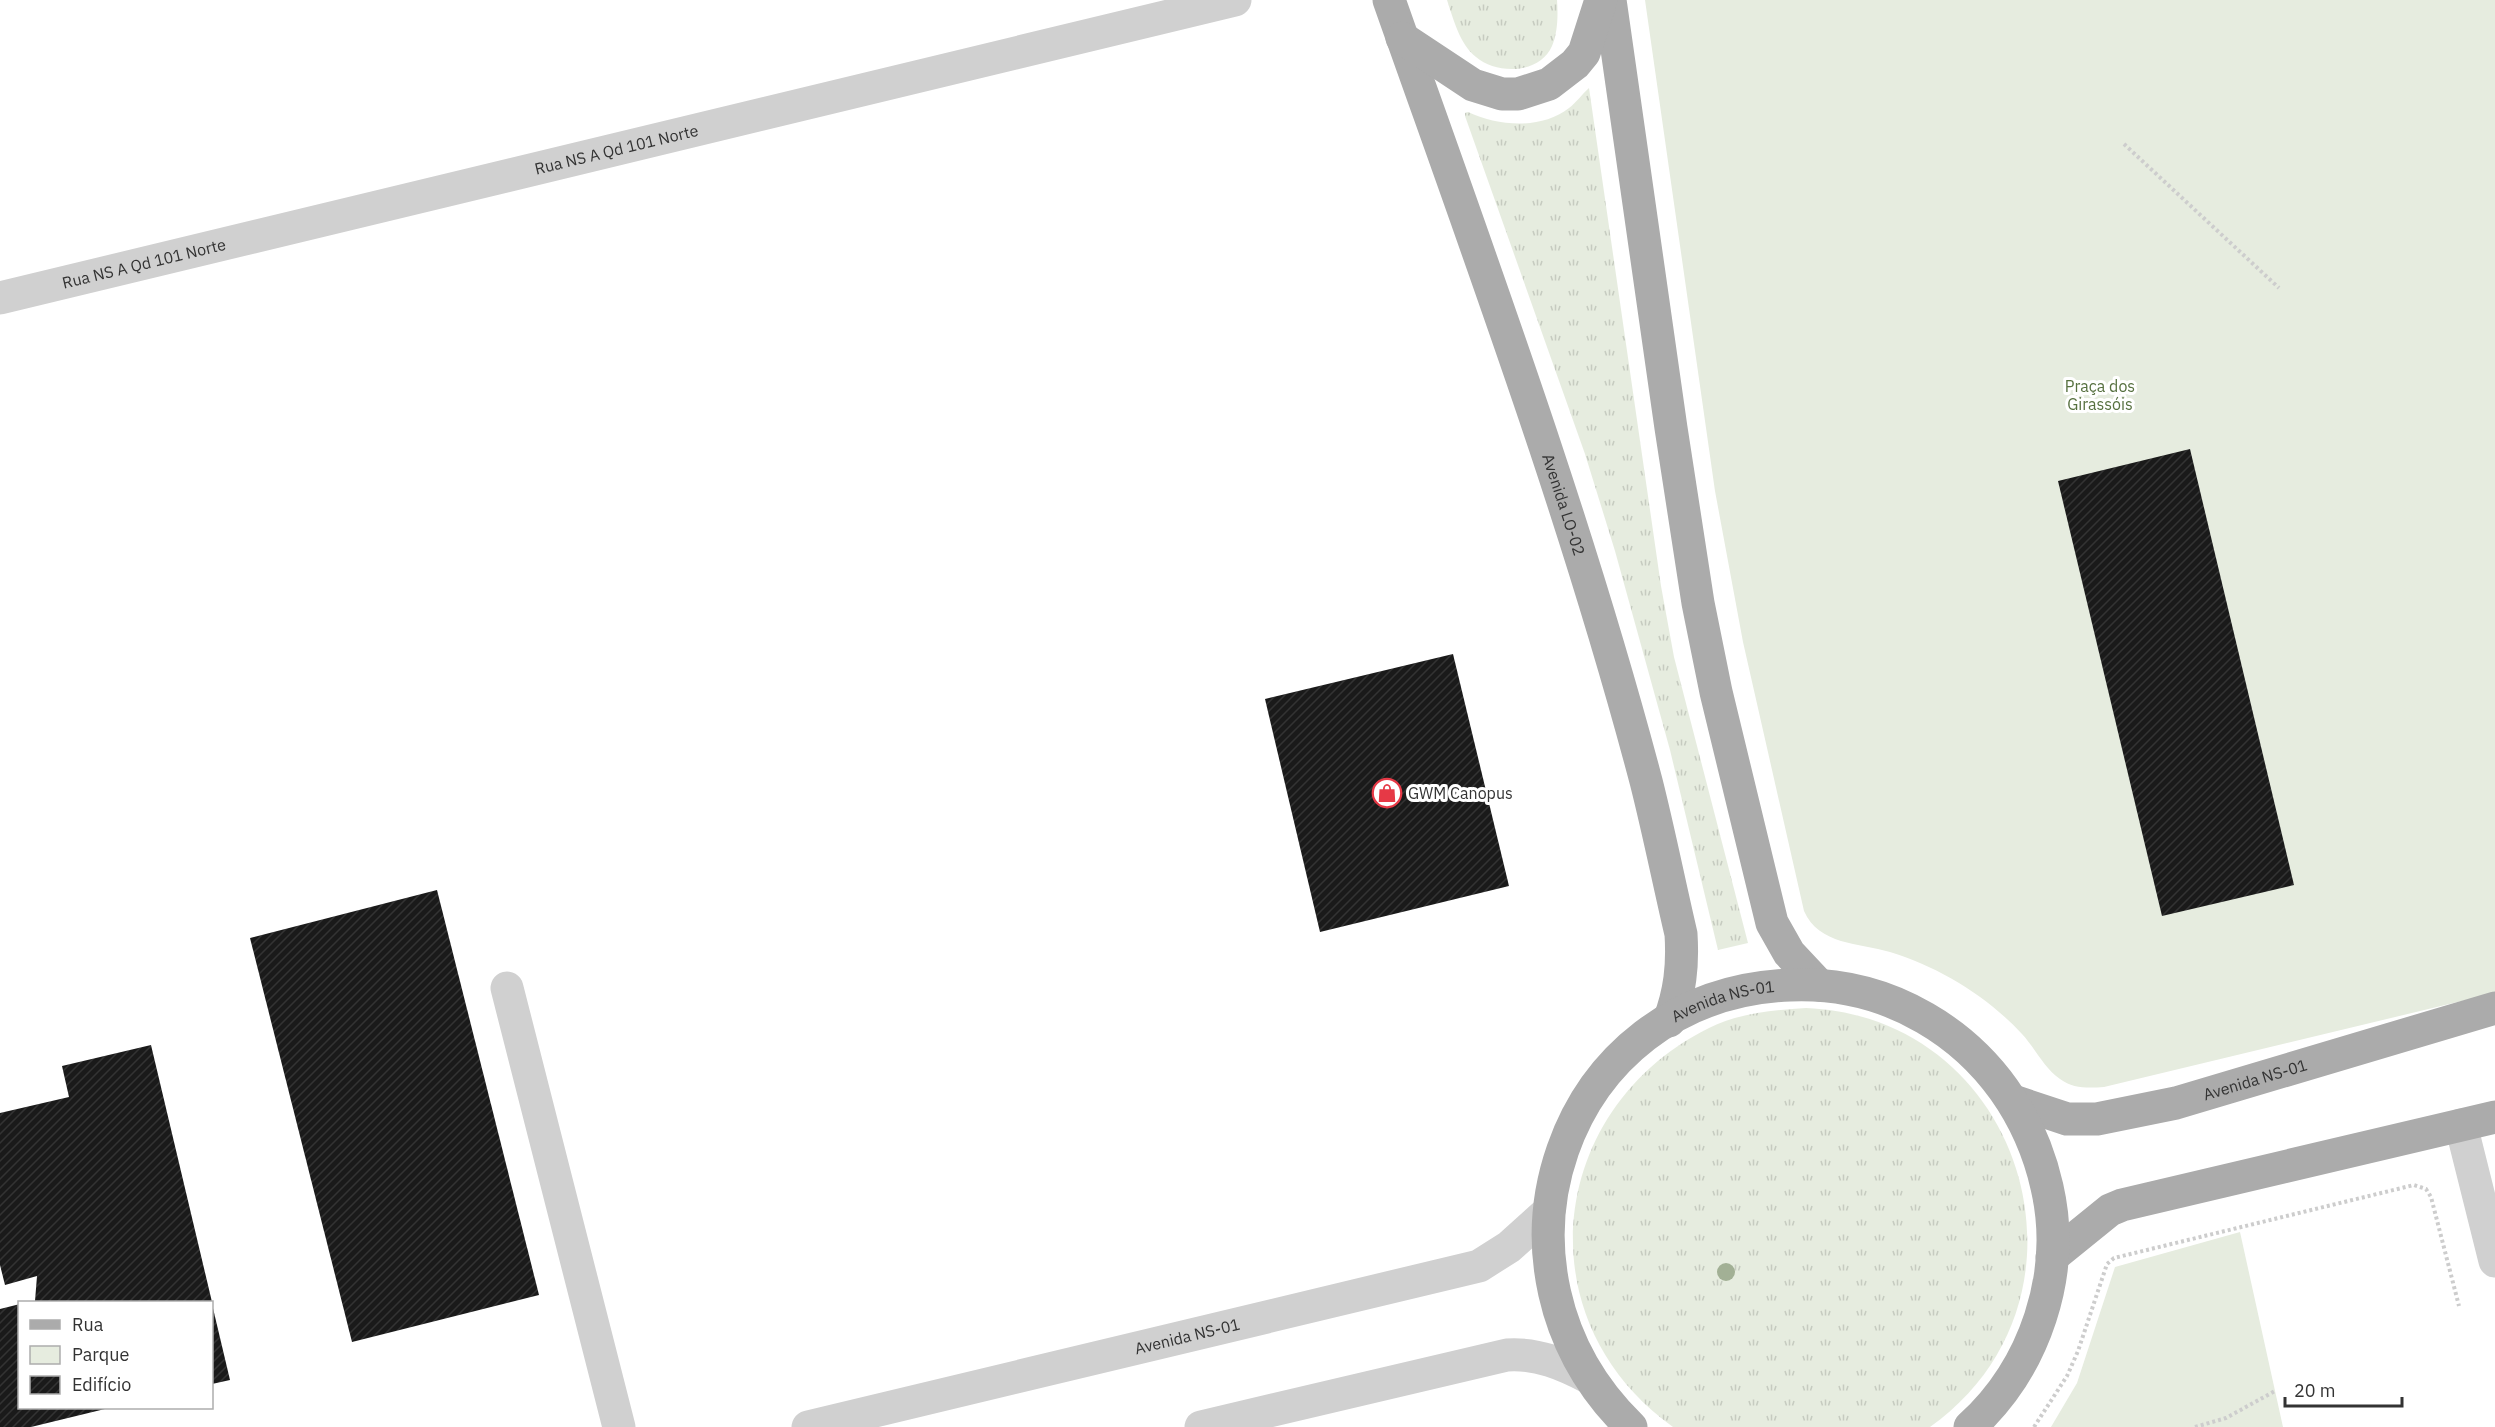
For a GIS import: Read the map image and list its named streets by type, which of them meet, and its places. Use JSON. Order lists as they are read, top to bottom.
{
  "streets": {
    "main road": ["Avenida LO-02", "Avenida NS-01"],
    "street": ["Rua NS A Qd 101 Norte"]
  },
  "crossings": [
    ["Avenida LO-02", "Avenida NS-01"]
  ],
  "parks": ["Praça dos Girassóis"],
  "places": {
    "shop": ["GWM Canopus"]
  },
  "legend": ["Rua", "Parque", "Edifício"],
  "scale_bar": "20 m"
}
